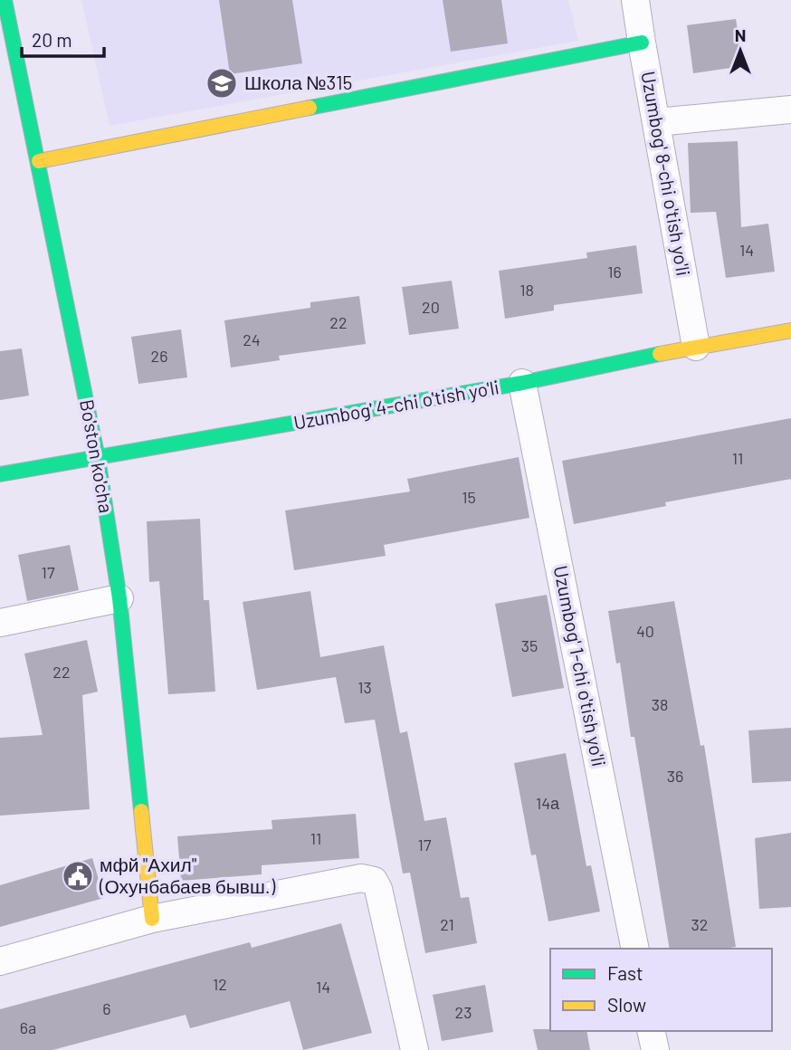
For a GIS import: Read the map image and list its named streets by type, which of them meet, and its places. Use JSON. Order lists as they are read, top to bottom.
{
  "streets": {
    "street": [
      "Uzumbog' 8-chi o'tish yo'li",
      "Uzumbog' 4-chi o'tish yo'li",
      "Bo'ston ko'cha",
      "Uzumbog' 1-chi o'tish yo'li"
    ]
  },
  "crossings": [
    ["Uzumbog' 8-chi o'tish yo'li", "Uzumbog' 4-chi o'tish yo'li"],
    ["Uzumbog' 4-chi o'tish yo'li", "Bo'ston ko'cha"],
    ["Uzumbog' 4-chi o'tish yo'li", "Uzumbog' 1-chi o'tish yo'li"]
  ],
  "places": {
    "school or university": ["Школа №315"],
    "public building": ["мфй \"Ахил\" (Охунбабаев бывш.)"]
  },
  "house_numbers": [
    "14",
    "16",
    "18",
    "20",
    "22",
    "24",
    "26",
    "11",
    "15",
    "17",
    "40",
    "35",
    "22",
    "13",
    "38",
    "36",
    "14а",
    "11",
    "17",
    "21",
    "32",
    "12",
    "14",
    "6",
    "23",
    "6a"
  ],
  "legend": ["Fast", "Slow"],
  "scale_bar": "20 m",
  "north": "top"
}
